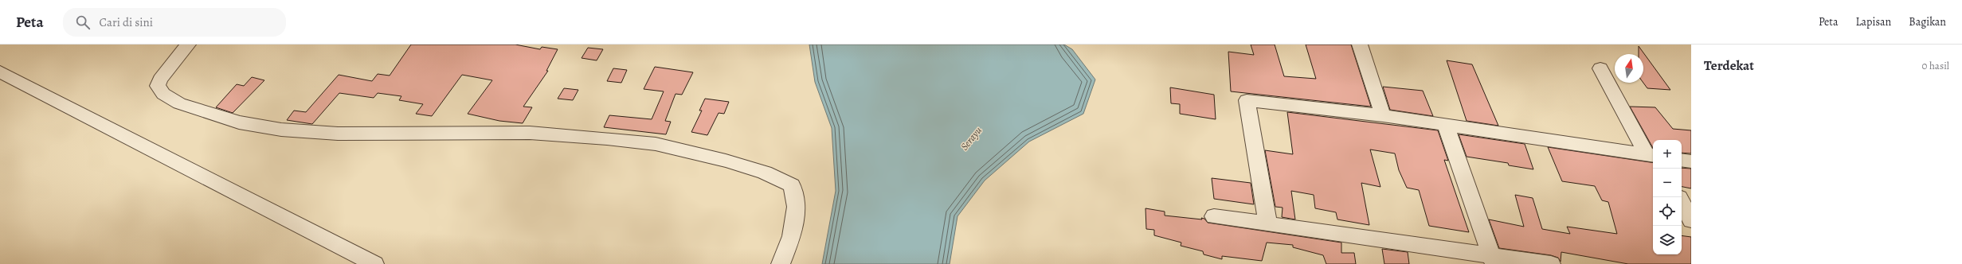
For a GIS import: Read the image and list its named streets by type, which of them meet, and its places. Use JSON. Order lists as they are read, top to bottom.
{
  "water": ["Serayu"],
  "north": "top",
  "page": {
    "header": "Peta",
    "search": "Cari di sini",
    "nav": ["Peta", "Lapisan", "Bagikan"],
    "heading": ["Terdekat", "0 hasil"],
    "map_buttons": ["+", "−"]
  }
}
